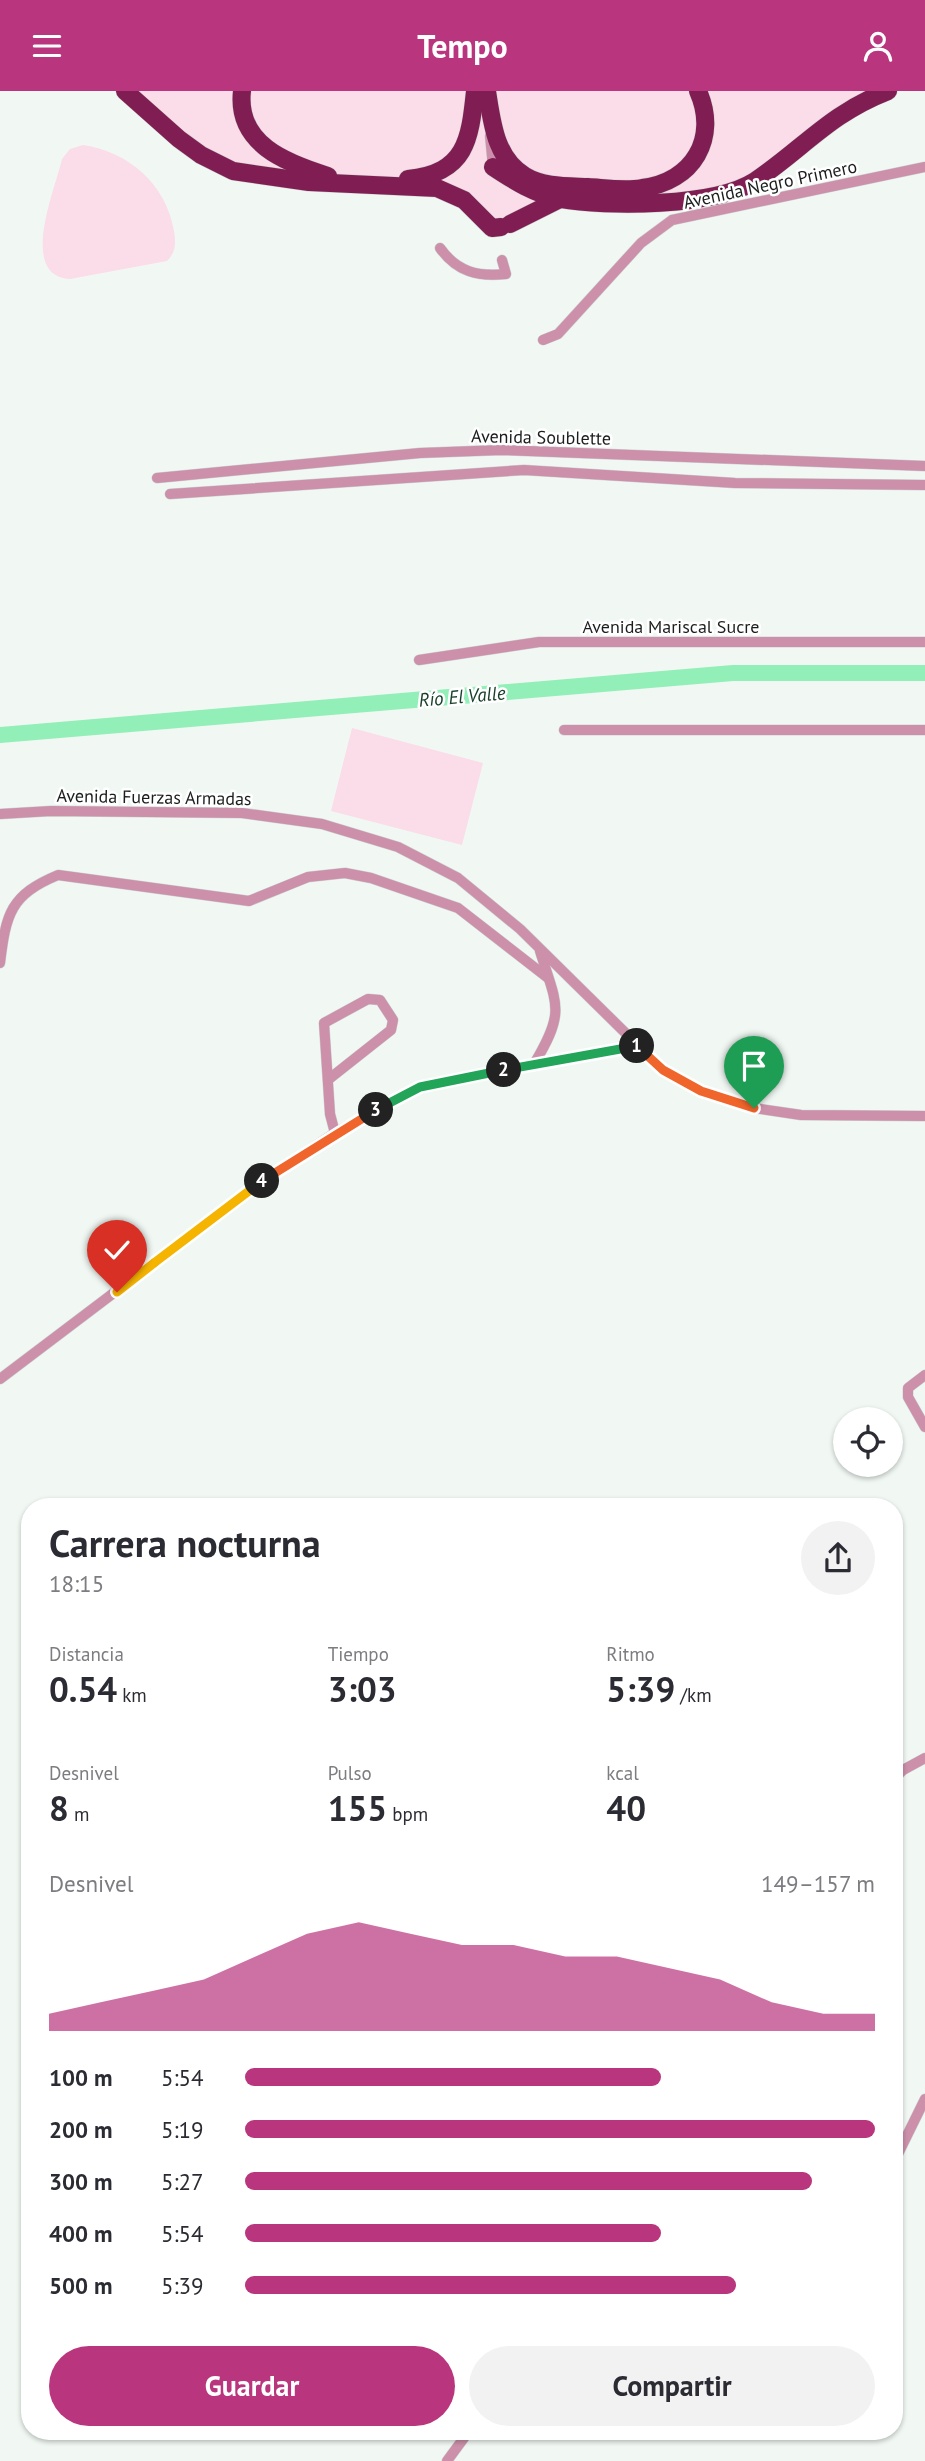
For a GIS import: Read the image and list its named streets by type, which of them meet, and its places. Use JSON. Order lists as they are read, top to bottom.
{
  "streets": {
    "street": [
      "Avenida Negro Primero",
      "Avenida Soublette",
      "Avenida Mariscal Sucre",
      "Avenida Fuerzas Armadas"
    ]
  },
  "water": ["Río El Valle"],
  "page": {
    "header": "Tempo",
    "pins": [
      "1",
      "2",
      "3",
      "4"
    ],
    "heading": ["Carrera nocturna", "18:15"],
    "stats": [
      ["Distancia", "0.54 km"],
      ["Tiempo", "3:03"],
      ["Ritmo", "5:39 /km"],
      ["Desnivel", "8 m"],
      ["Pulso", "155 bpm"],
      ["kcal", "40"]
    ],
    "chart": ["Desnivel", "149–157 m"],
    "list": [
      {
        "name": "100 m",
        "note": "5:54"
      },
      {
        "name": "200 m",
        "note": "5:19"
      },
      {
        "name": "300 m",
        "note": "5:27"
      },
      {
        "name": "400 m",
        "note": "5:54"
      },
      {
        "name": "500 m",
        "note": "5:39"
      }
    ],
    "buttons": ["Guardar", "Compartir"]
  }
}
